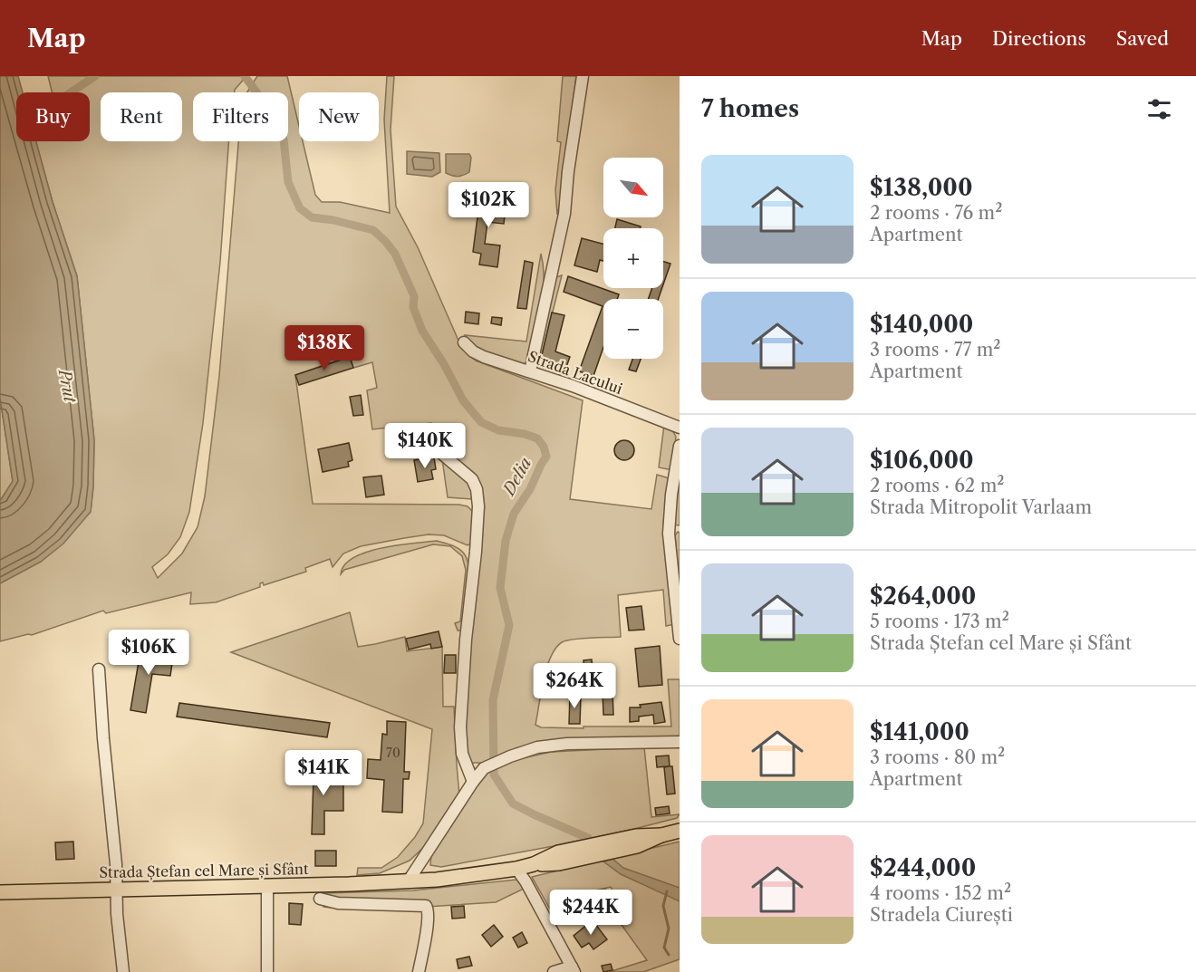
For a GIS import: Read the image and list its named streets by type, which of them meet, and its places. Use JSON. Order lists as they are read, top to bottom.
{
  "streets": {
    "main road": ["Strada Ștefan cel Mare și Sfânt"],
    "street": ["Strada Lacului"]
  },
  "water": ["Prut", "Delia"],
  "house_numbers": ["70"],
  "north": "bottom right",
  "page": {
    "header": "Map",
    "nav": ["Map", "Directions", "Saved"],
    "heading": "7 homes",
    "chip": [
      "Buy",
      "Rent",
      "Filters",
      "New"
    ],
    "list": [
      {
        "name": "$138,000",
        "note": "2 rooms · 76 m² · Apartment"
      },
      {
        "name": "$140,000",
        "note": "3 rooms · 77 m² · Apartment"
      },
      {
        "name": "$106,000",
        "note": "2 rooms · 62 m² · Strada Mitropolit Varlaam"
      },
      {
        "name": "$264,000",
        "note": "5 rooms · 173 m² · Strada Ștefan cel Mare și Sfânt"
      },
      {
        "name": "$141,000",
        "note": "3 rooms · 80 m² · Apartment"
      },
      {
        "name": "$244,000",
        "note": "4 rooms · 152 m² · Stradela Ciurești"
      }
    ],
    "map_buttons": ["+", "−"],
    "price": [
      "$102K",
      "$138K",
      "$140K",
      "$106K",
      "$264K",
      "$141K",
      "$244K"
    ]
  }
}
